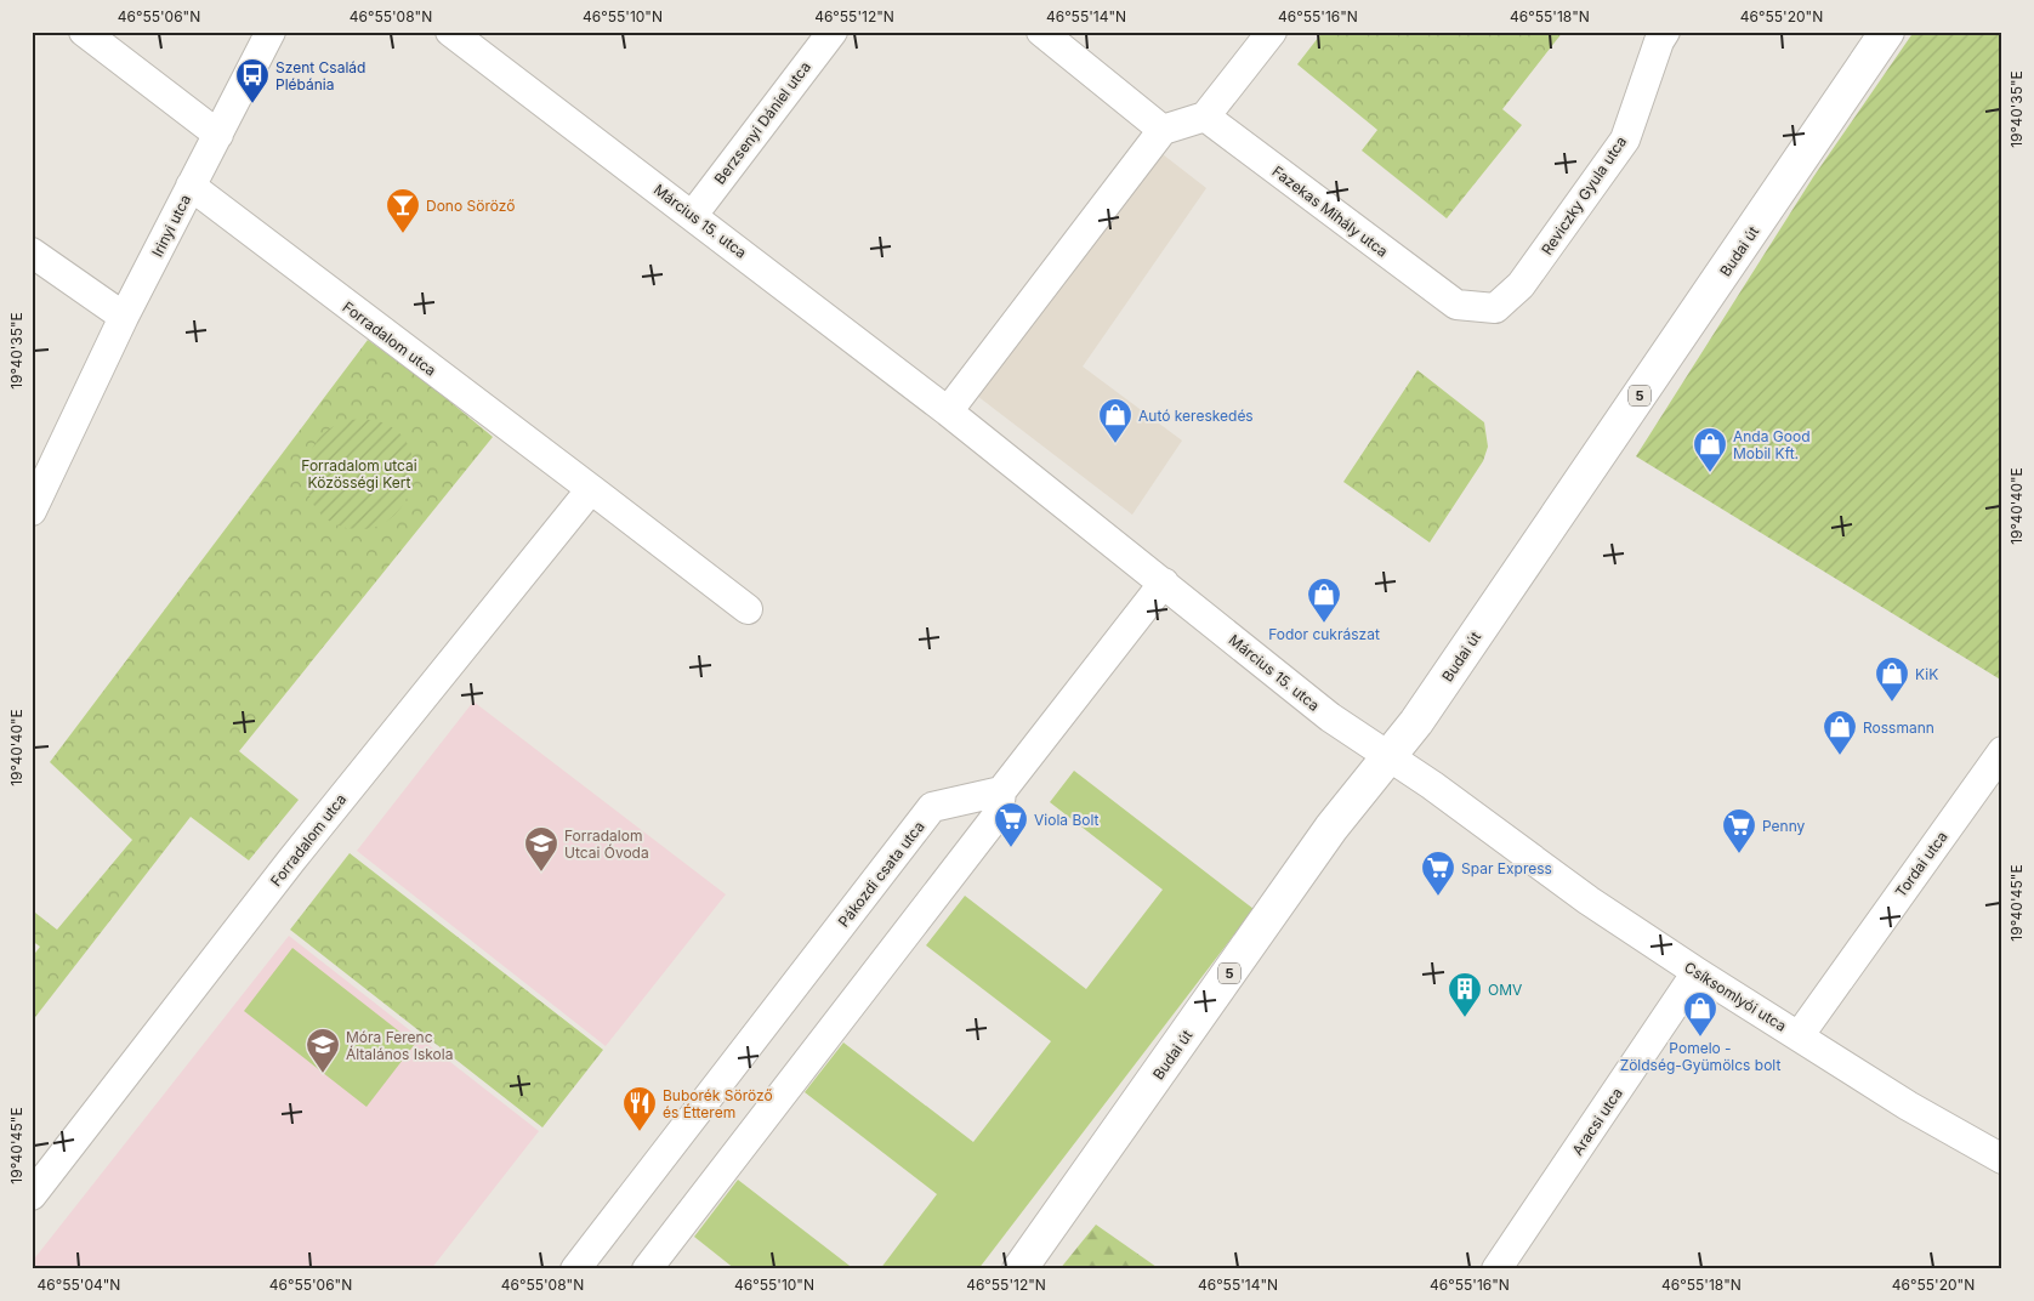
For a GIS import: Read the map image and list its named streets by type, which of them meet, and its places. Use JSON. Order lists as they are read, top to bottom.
{
  "streets": {
    "main road": ["Budai út", "5"],
    "street": [
      "Berzsenyi Dániel utca",
      "Reviczky Gyula utca",
      "Fazekas Mihály utca",
      "Március 15. utca",
      "Irinyi utca",
      "Forradalom utca",
      "Tordai utca",
      "Pákozdi csata utca",
      "Csíksomlyói utca",
      "Aracsi utca"
    ]
  },
  "crossings": [
    ["Berzsenyi Dániel utca", "Március 15. utca"],
    ["Reviczky Gyula utca", "Fazekas Mihály utca"],
    ["Március 15. utca", "Budai út"],
    ["Március 15. utca", "Csíksomlyói utca"],
    ["Irinyi utca", "Forradalom utca"],
    ["Budai út", "Csíksomlyói utca"],
    ["Tordai utca", "Csíksomlyói utca"],
    ["Csíksomlyói utca", "Aracsi utca"]
  ],
  "parks": ["Forradalom utcai Közösségi Kert"],
  "places": {
    "bus stop": ["Szent Család Plébánia"],
    "bar": ["Dono Söröző"],
    "shop": [
      "Autó kereskedés",
      "Anda Good Mobil Kft.",
      "Fodor cukrászat",
      "KiK",
      "Rossmann",
      "Pomelo - Zöldség-Gyümölcs bolt"
    ],
    "supermarket": ["Viola Bolt", "Penny", "Spar Express"],
    "school or university": ["Forradalom Utcai Óvoda", "Móra Ferenc Általános Iskola"],
    "building": ["OMV"],
    "restaurant": ["Buborék Söröző és Étterem"]
  },
  "coordinates": [
    "46°55'06\"N",
    "46°55'08\"N",
    "46°55'10\"N",
    "46°55'12\"N",
    "46°55'14\"N",
    "46°55'16\"N",
    "46°55'18\"N",
    "46°55'20\"N",
    "19°40'35\"E",
    "19°40'40\"E",
    "19°40'45\"E",
    "46°55'04\"N"
  ]
}
